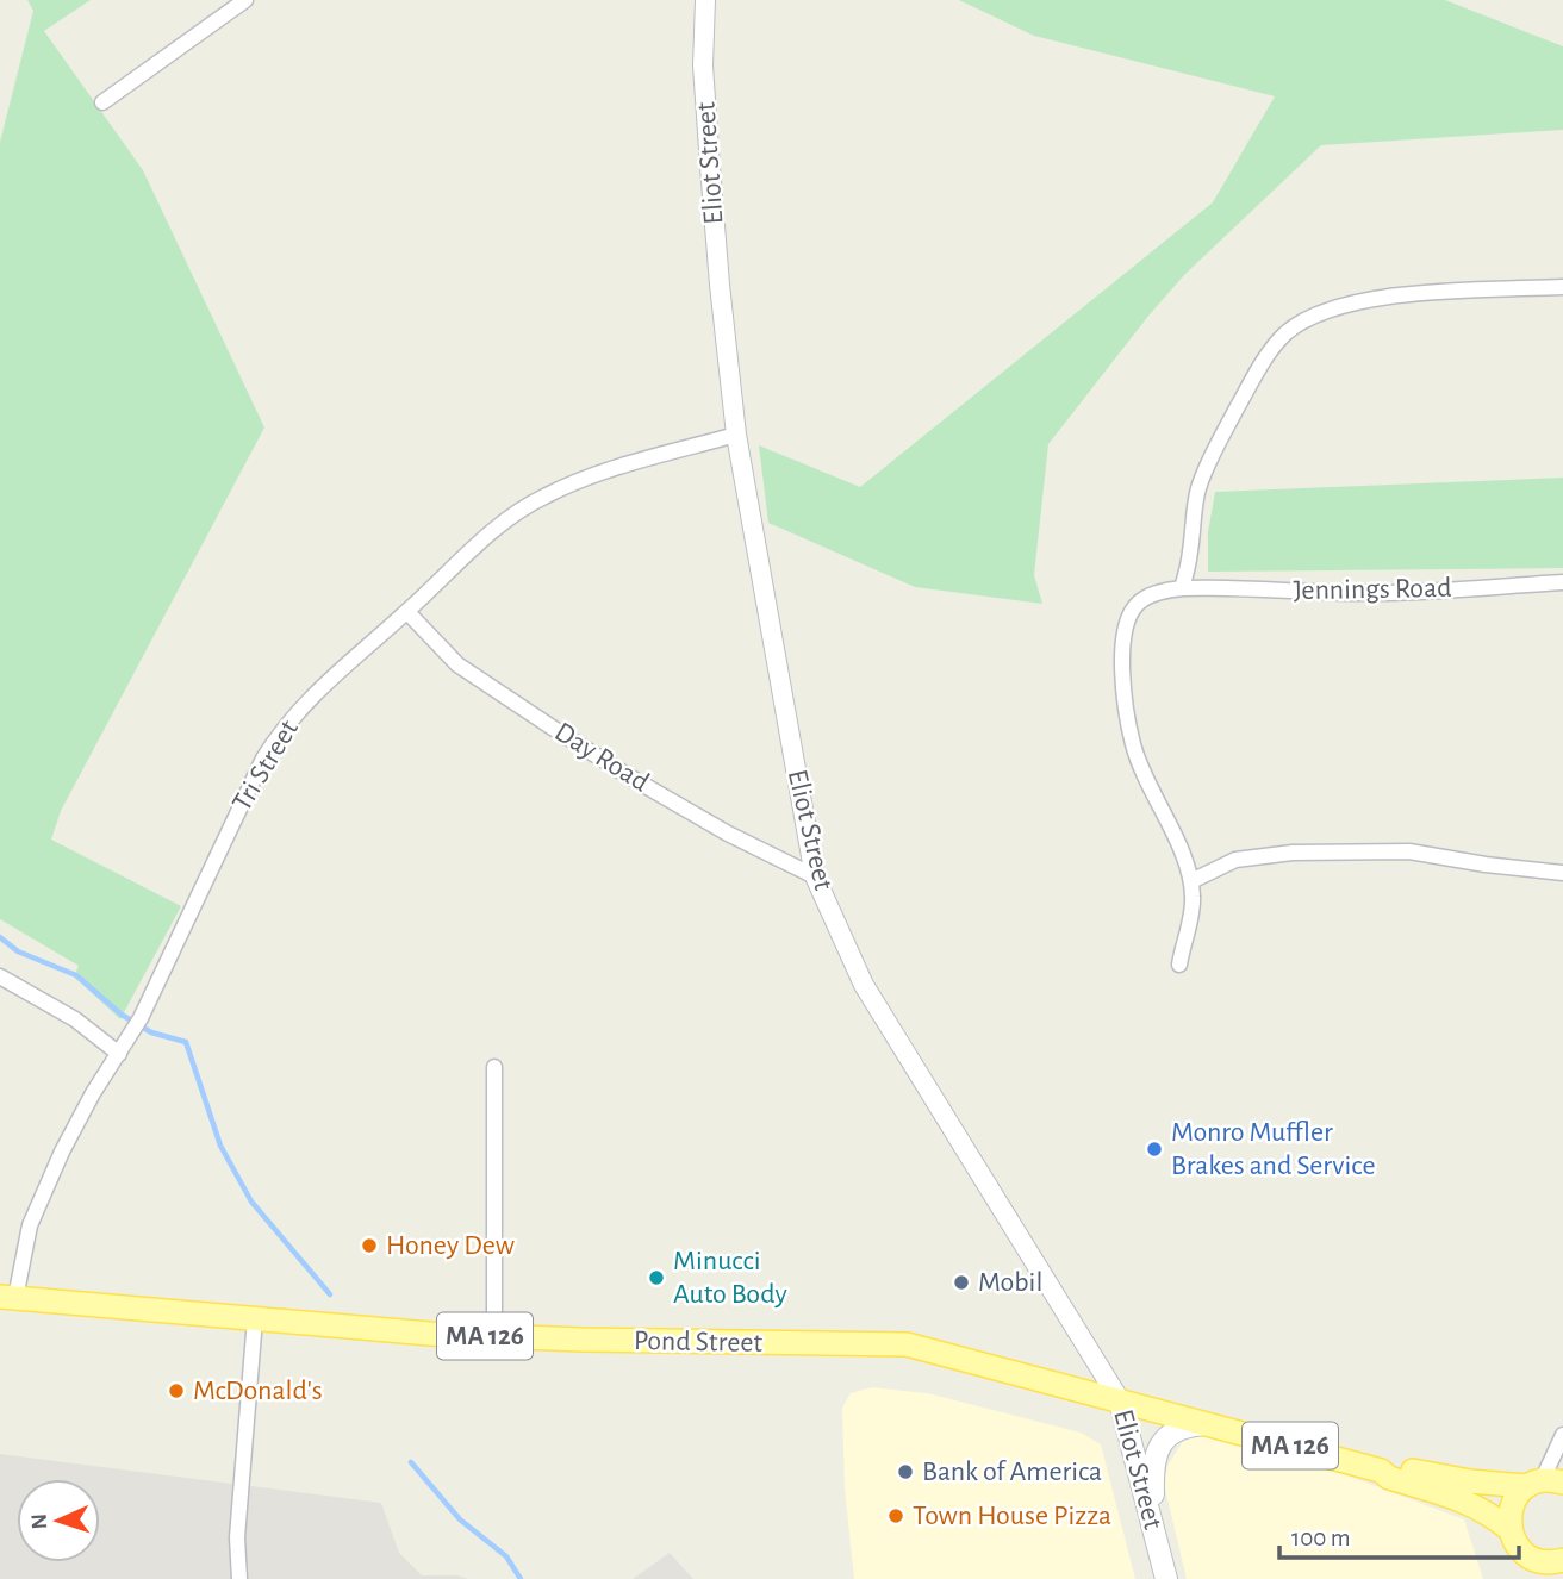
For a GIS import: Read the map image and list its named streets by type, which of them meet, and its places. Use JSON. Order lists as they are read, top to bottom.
{
  "streets": {
    "main road": ["Eliot Street", "MA 126", "Pond Street"],
    "street": ["Jennings Road", "Day Road", "Tri Street"]
  },
  "crossings": [
    ["Eliot Street", "Day Road"],
    ["Eliot Street", "Tri Street"],
    ["Eliot Street", "Pond Street"],
    ["Day Road", "Tri Street"],
    ["Tri Street", "Pond Street"],
    ["MA 126", "Pond Street"]
  ],
  "places": [
    "Monro Muffler Brakes and Service",
    "Honey Dew",
    "Minucci Auto Body",
    "Mobil",
    "McDonald's",
    "Bank of America",
    "Town House Pizza"
  ],
  "scale_bar": "100 m",
  "north": "left"
}
